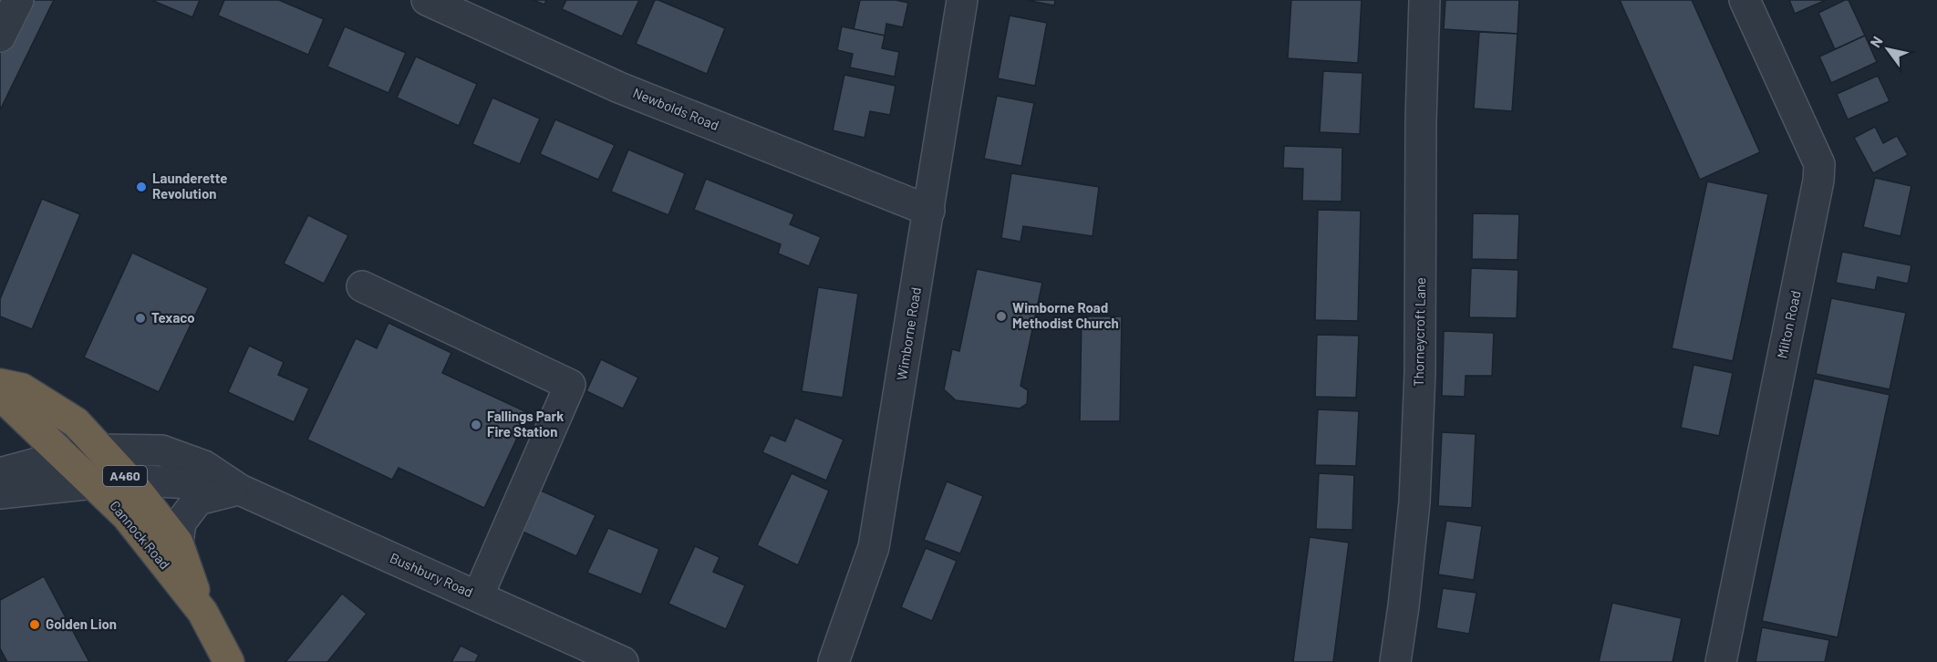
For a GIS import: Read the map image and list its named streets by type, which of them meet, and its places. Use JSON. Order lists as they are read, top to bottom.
{
  "streets": {
    "highway": ["A460", "Cannock Road"],
    "street": [
      "Newbolds Road",
      "Milton Road",
      "Thorneycroft Lane",
      "Wimborne Road",
      "Bushbury Road"
    ]
  },
  "crossings": [
    ["Newbolds Road", "Wimborne Road"],
    ["Cannock Road", "Bushbury Road"]
  ],
  "places": [
    "Launderette Revolution",
    "Wimborne Road Methodist Church",
    "Texaco",
    "Fallings Park Fire Station",
    "Golden Lion"
  ],
  "north": "top left"
}
